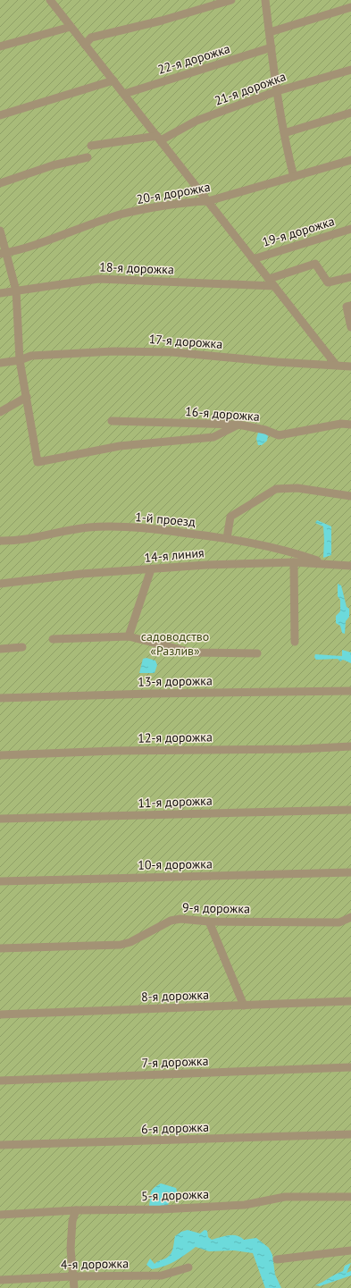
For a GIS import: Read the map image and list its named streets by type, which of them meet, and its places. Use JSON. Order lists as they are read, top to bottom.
{
  "streets": {
    "street": [
      "22-я дорожка",
      "21-я дорожка",
      "20-я дорожка",
      "19-я дорожка",
      "18-я дорожка",
      "17-я дорожка",
      "16-я дорожка",
      "1-й проезд",
      "14-я линия",
      "13-я дорожка",
      "12-я дорожка",
      "11-я дорожка",
      "10-я дорожка",
      "9-я дорожка",
      "8-я дорожка",
      "7-я дорожка",
      "6-я дорожка",
      "5-я дорожка",
      "4-я дорожка"
    ]
  },
  "crossings": [
    ["1-й проезд", "14-я линия"]
  ],
  "parks": ["садоводство «Разлив»"]
}
